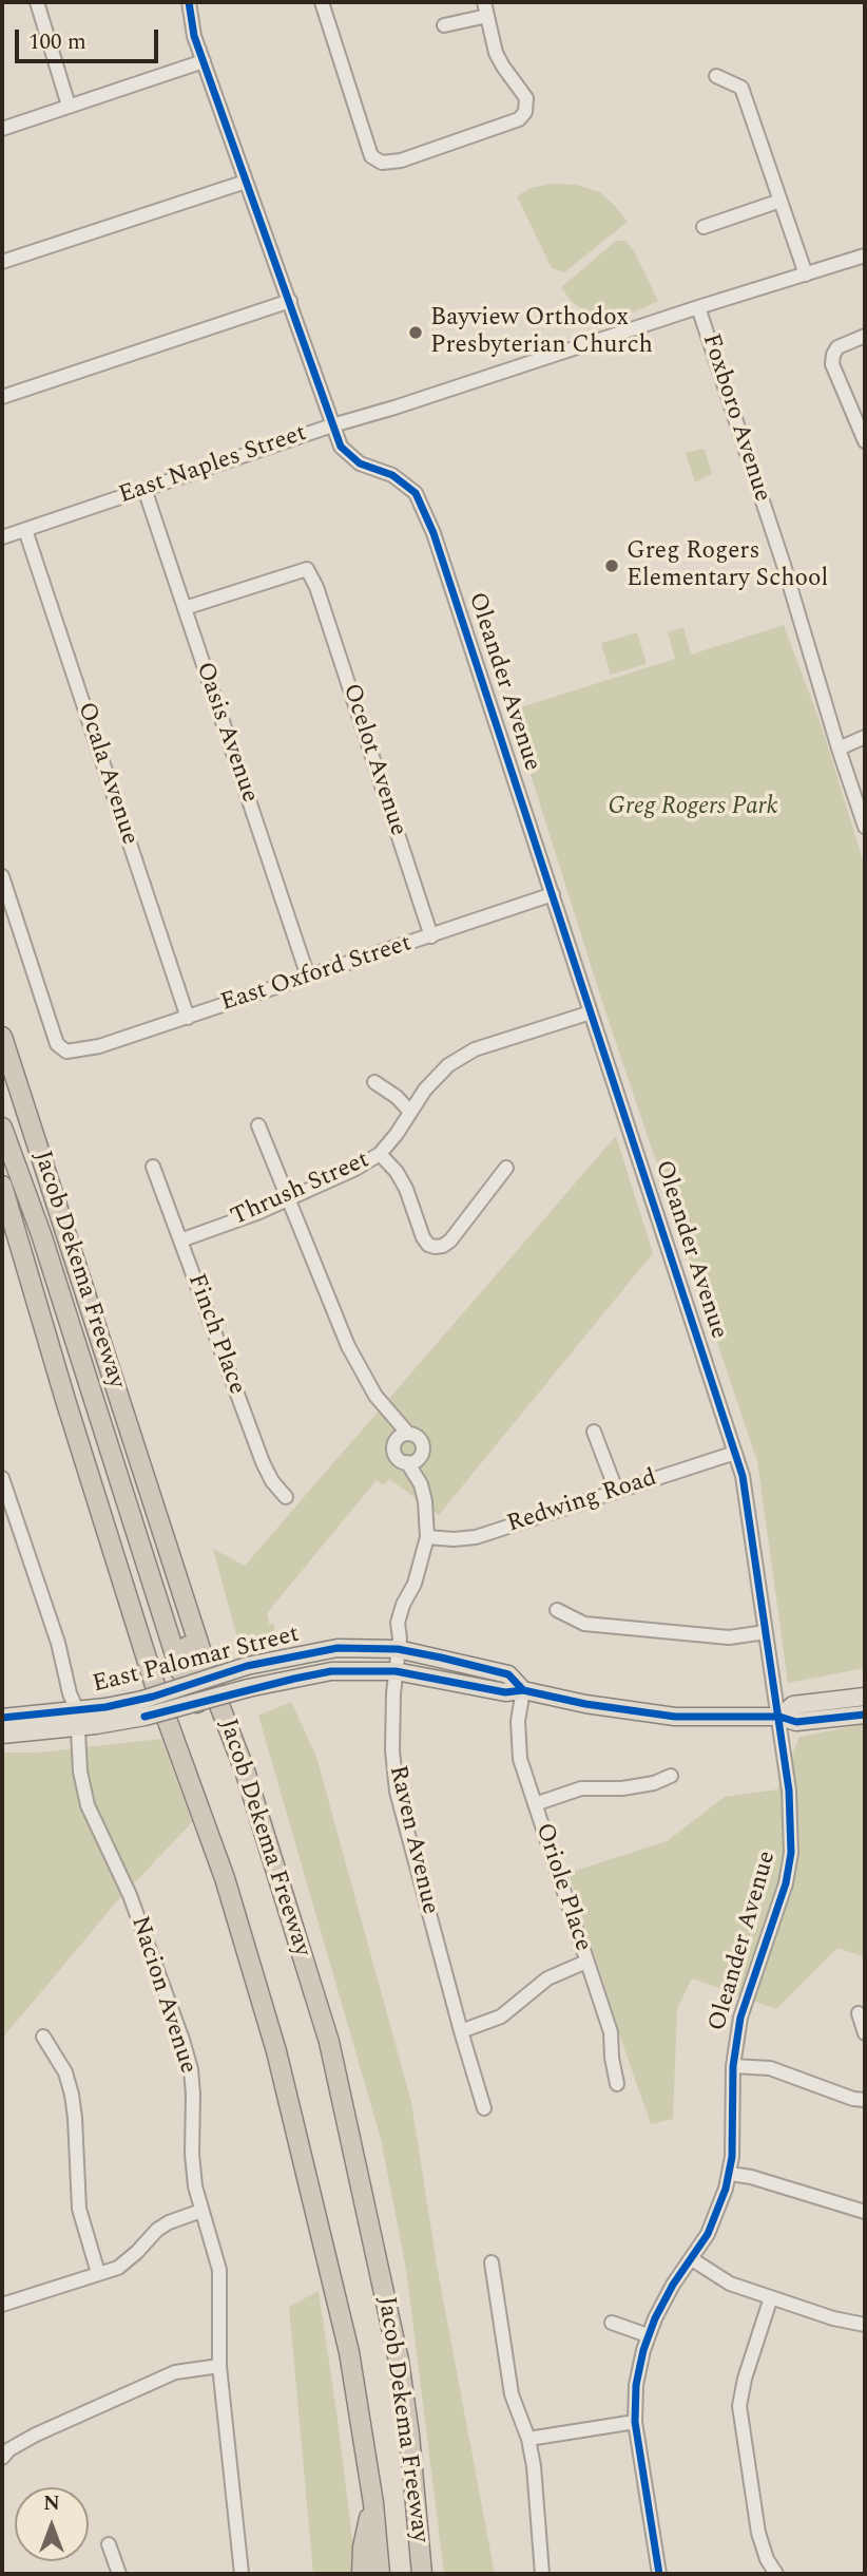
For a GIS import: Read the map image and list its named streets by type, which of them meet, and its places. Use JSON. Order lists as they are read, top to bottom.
{
  "streets": {
    "highway": ["Jacob Dekema Freeway"],
    "main road": ["East Palomar Street"],
    "street": [
      "Foxboro Avenue",
      "East Naples Street",
      "Oleander Avenue",
      "Oasis Avenue",
      "Ocelot Avenue",
      "Ocala Avenue",
      "East Oxford Street",
      "Thrush Street",
      "Finch Place",
      "Redwing Road",
      "Raven Avenue",
      "Oriole Place",
      "Nacion Avenue"
    ]
  },
  "crossings": [
    ["Foxboro Avenue", "East Naples Street"],
    ["East Naples Street", "Oleander Avenue"],
    ["East Naples Street", "Oasis Avenue"],
    ["East Naples Street", "Ocala Avenue"],
    ["Oleander Avenue", "East Oxford Street"],
    ["Oleander Avenue", "Thrush Street"],
    ["Oleander Avenue", "Redwing Road"],
    ["Oleander Avenue", "East Palomar Street"],
    ["Oasis Avenue", "Ocelot Avenue"],
    ["Oasis Avenue", "East Oxford Street"],
    ["Ocelot Avenue", "East Oxford Street"],
    ["Ocala Avenue", "East Oxford Street"],
    ["Thrush Street", "Finch Place"],
    ["Redwing Road", "Raven Avenue"],
    ["East Palomar Street", "Raven Avenue"],
    ["East Palomar Street", "Oriole Place"],
    ["East Palomar Street", "Nacion Avenue"]
  ],
  "parks": ["Greg Rogers Park"],
  "places": ["Bayview Orthodox Presbyterian Church", "Greg Rogers Elementary School"],
  "scale_bar": "100 m",
  "north": "top"
}
